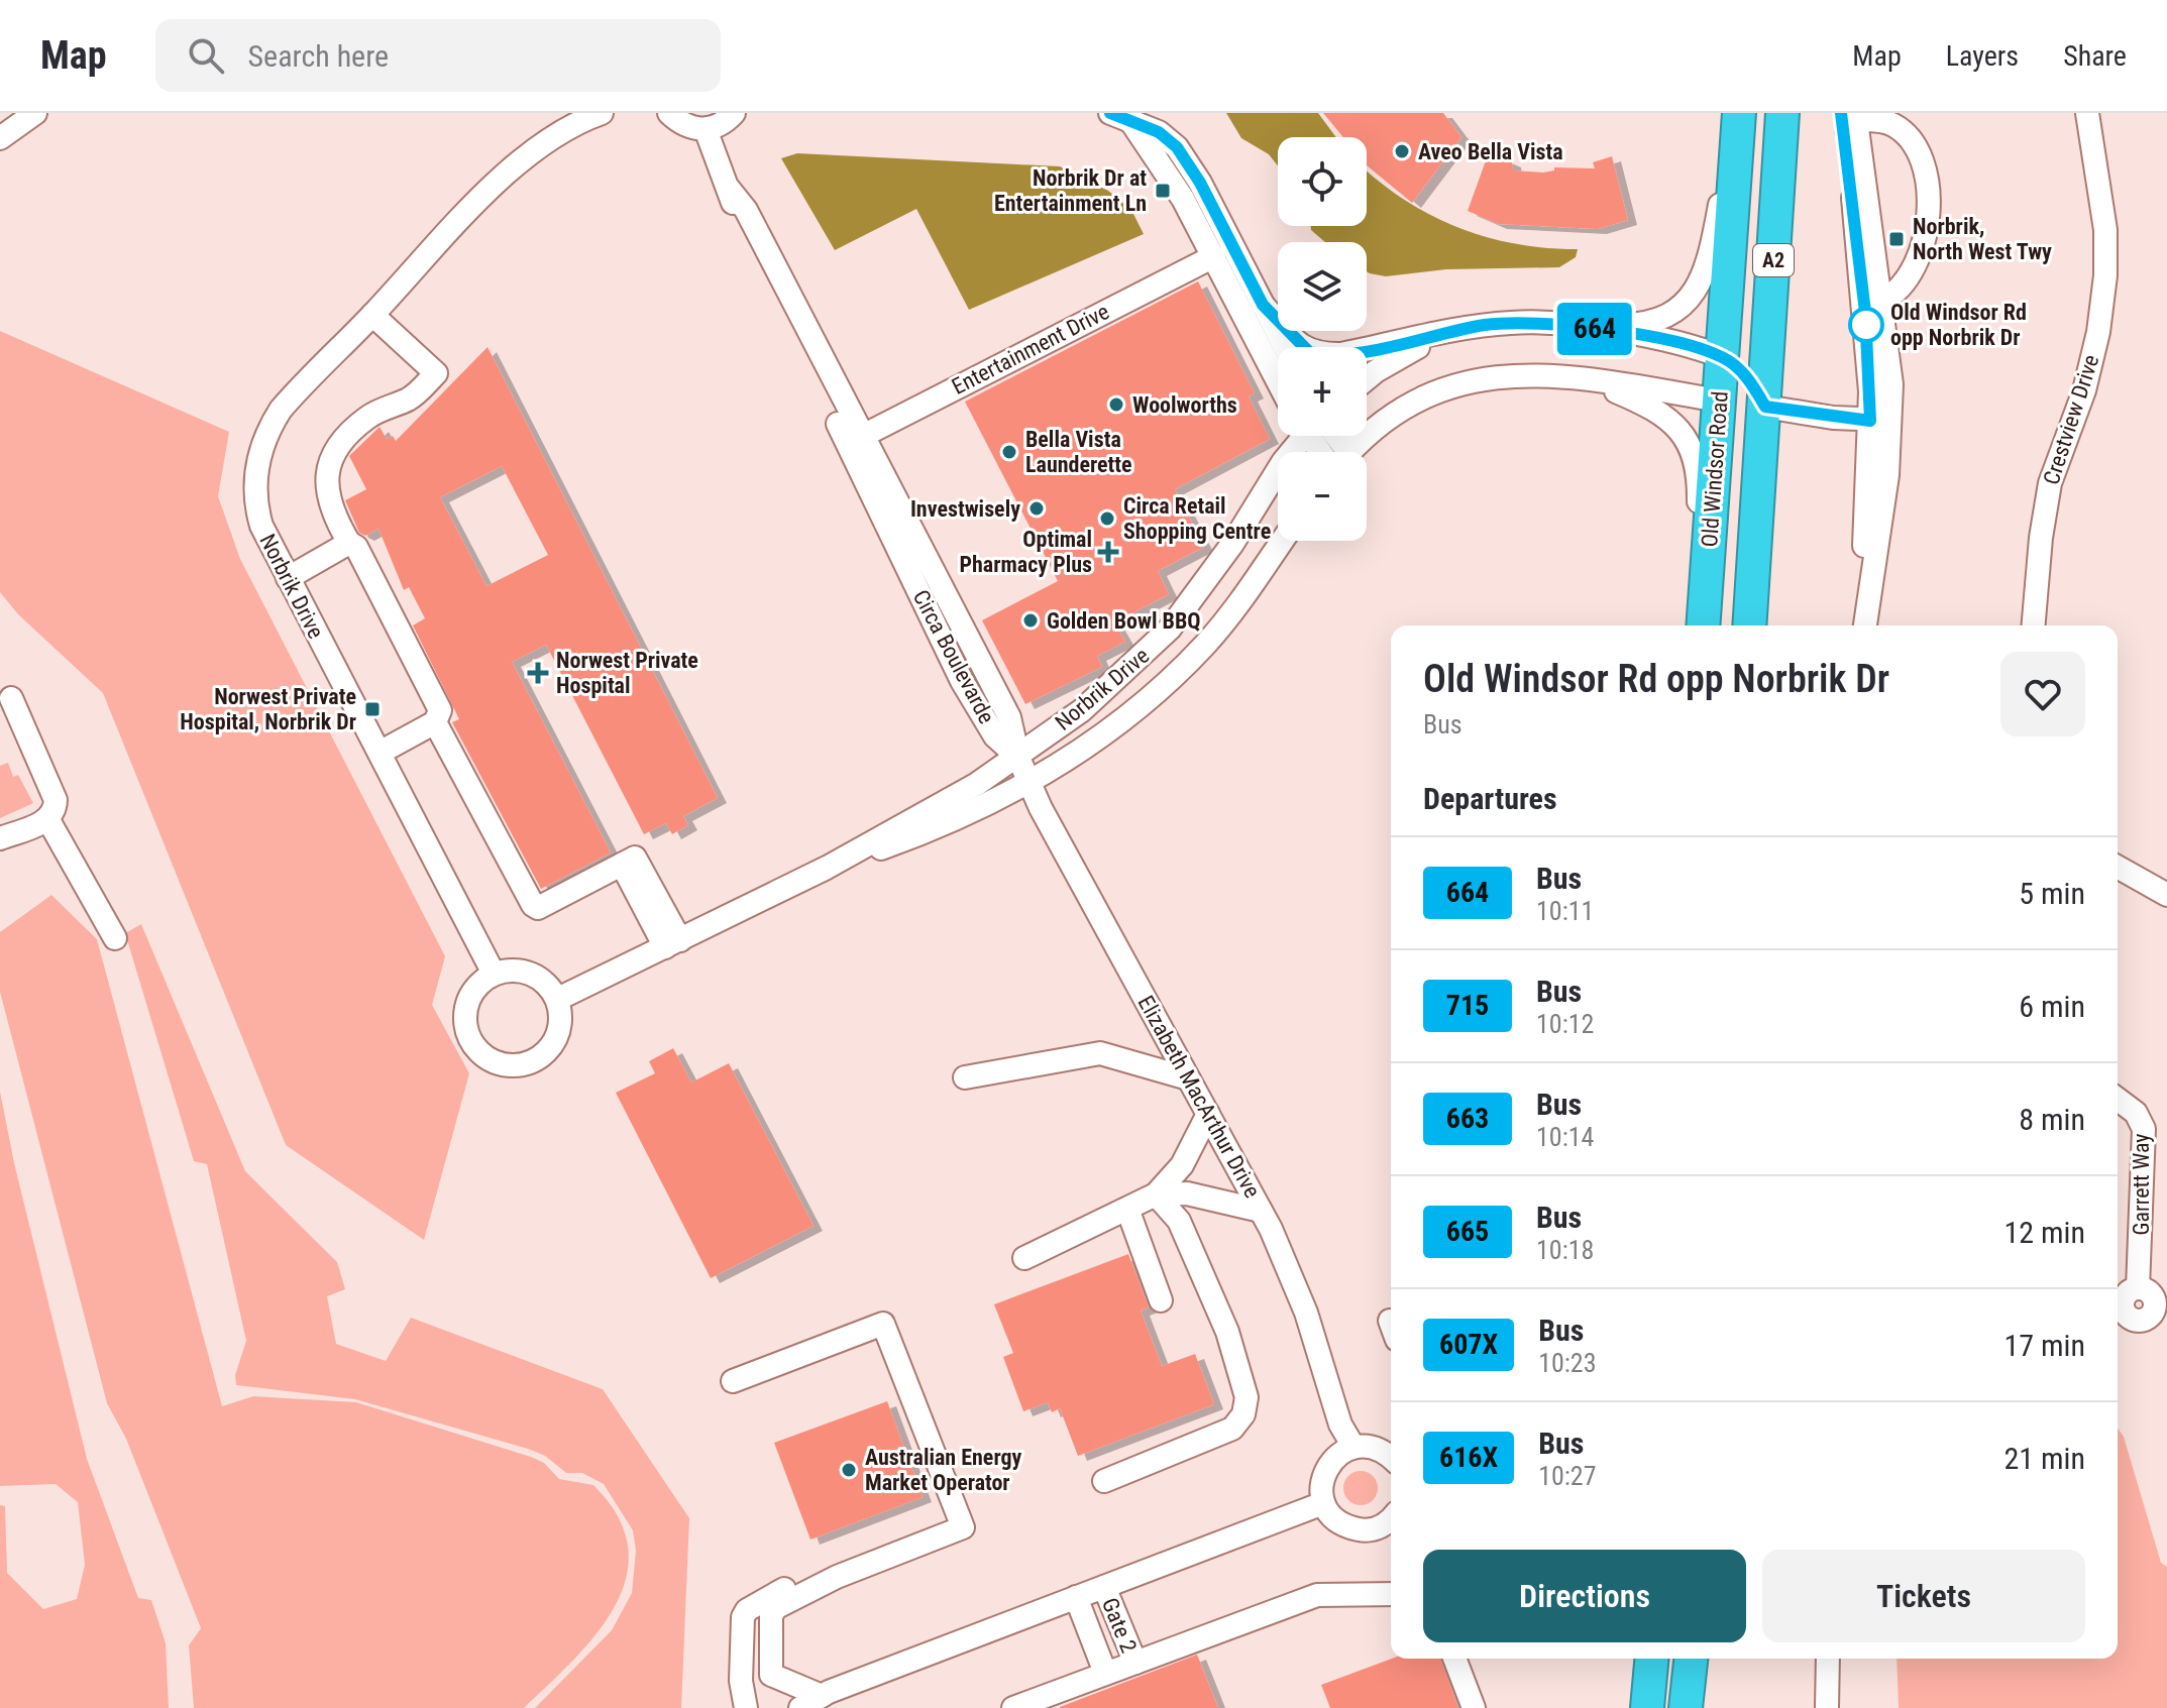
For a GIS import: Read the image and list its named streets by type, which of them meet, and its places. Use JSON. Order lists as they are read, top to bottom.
{
  "streets": {
    "highway": ["A2", "Old Windsor Road"],
    "street": [
      "Entertainment Drive",
      "Crestview Drive",
      "Norbrik Drive",
      "Circa Boulevarde",
      "Elizabeth MacArthur Drive",
      "Garrett Way",
      "Gate 2"
    ]
  },
  "crossings": [
    ["Entertainment Drive", "Circa Boulevarde"],
    ["Old Windsor Road", "Norbrik Drive"],
    ["Norbrik Drive", "Circa Boulevarde"],
    ["Norbrik Drive", "Elizabeth MacArthur Drive"],
    ["Circa Boulevarde", "Elizabeth MacArthur Drive"]
  ],
  "places": {
    "other": [
      "Aveo Bella Vista",
      "Old Windsor Rd opp Norbrik Dr",
      "Woolworths",
      "Bella Vista Launderette",
      "Investwisely",
      "Circa Retail Shopping Centre",
      "Golden Bowl BBQ",
      "Australian Energy Market Operator"
    ],
    "transit": ["Norbrik Dr at Entertainment Ln", "Norbrik, North West Twy", "Norwest Private Hospital, Norbrik Dr"],
    "health": ["Optimal Pharmacy Plus", "Norwest Private Hospital"]
  },
  "lines": ["bus line 664"],
  "page": {
    "header": "Map",
    "search": "Search here",
    "nav": ["Map", "Layers", "Share"],
    "on_map": "664",
    "map_buttons": ["+", "−"],
    "heading": [
      ["Old Windsor Rd opp Norbrik Dr", "Bus"],
      "Departures"
    ],
    "list": [
      {
        "mark": "664",
        "name": "Bus",
        "note": "10:11",
        "value": "5 min"
      },
      {
        "mark": "715",
        "name": "Bus",
        "note": "10:12",
        "value": "6 min"
      },
      {
        "mark": "663",
        "name": "Bus",
        "note": "10:14",
        "value": "8 min"
      },
      {
        "mark": "665",
        "name": "Bus",
        "note": "10:18",
        "value": "12 min"
      },
      {
        "mark": "607X",
        "name": "Bus",
        "note": "10:23",
        "value": "17 min"
      },
      {
        "mark": "616X",
        "name": "Bus",
        "note": "10:27",
        "value": "21 min"
      }
    ],
    "buttons": ["Directions", "Tickets"]
  }
}
